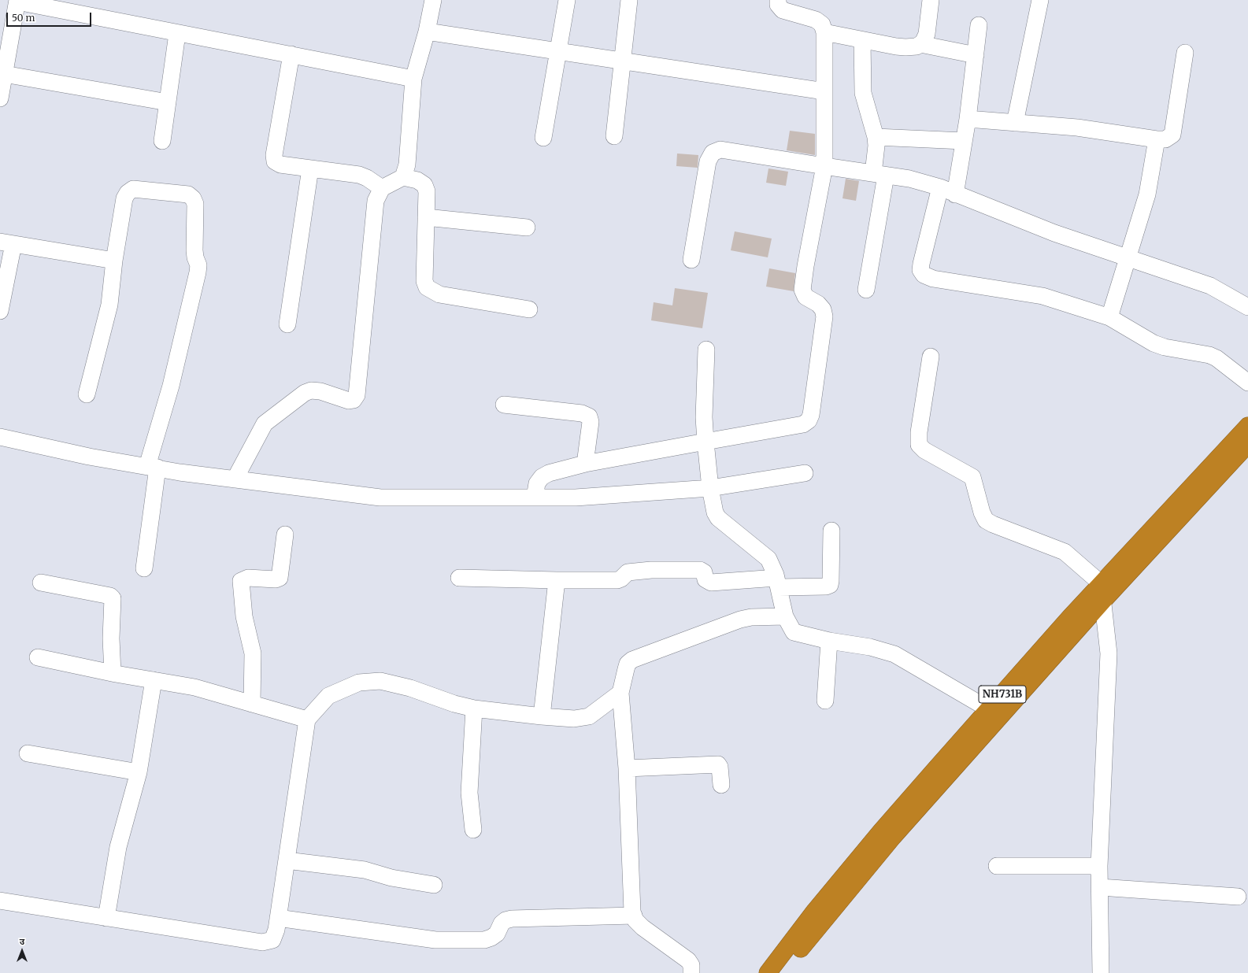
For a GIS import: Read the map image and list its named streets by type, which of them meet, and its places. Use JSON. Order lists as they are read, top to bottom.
{
  "streets": {
    "highway": ["NH731B"]
  },
  "scale_bar": "50 m",
  "north": "top"
}
